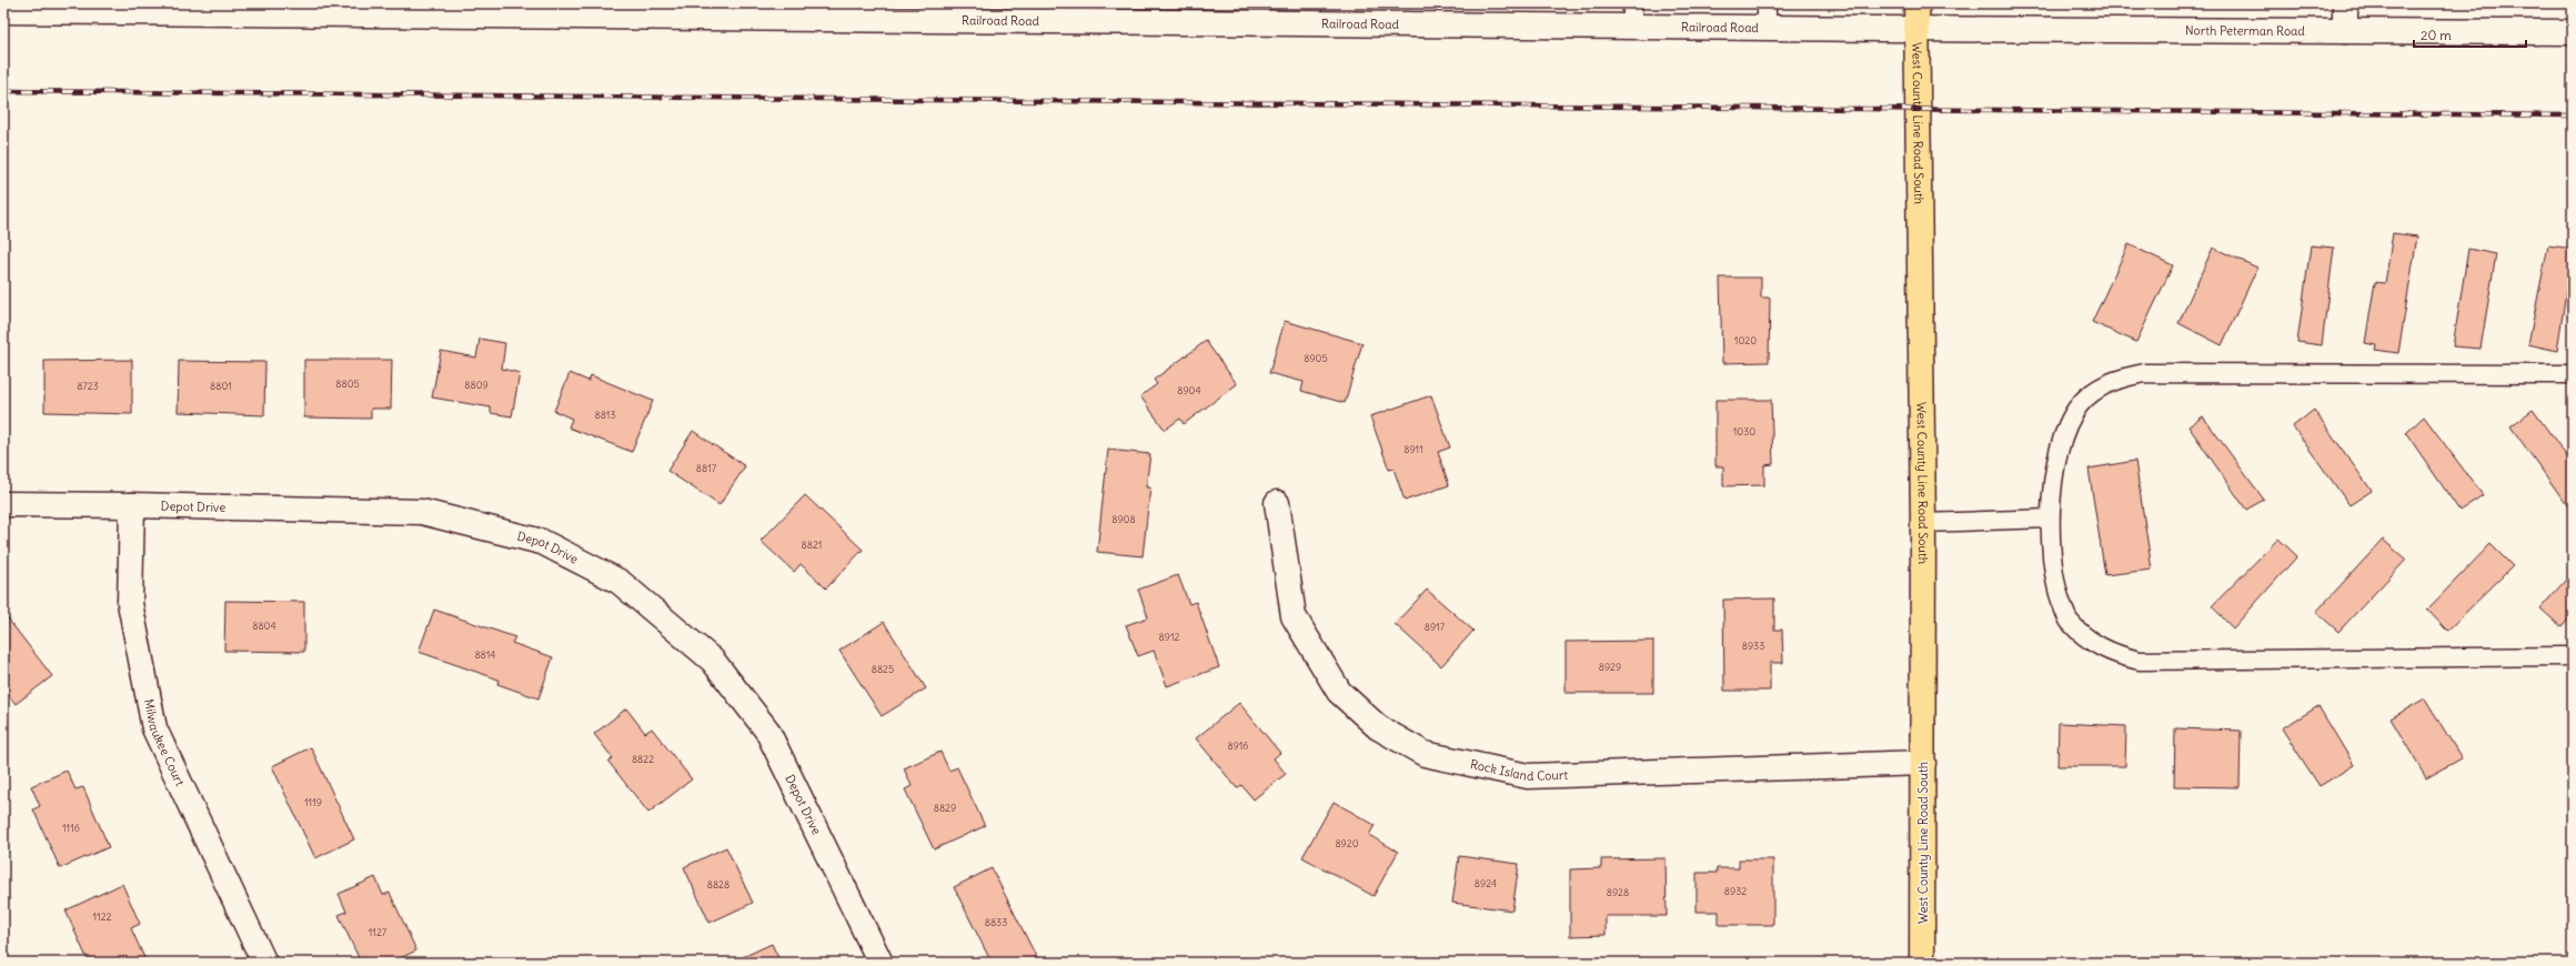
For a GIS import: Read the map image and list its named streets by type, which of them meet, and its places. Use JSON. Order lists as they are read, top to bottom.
{
  "streets": {
    "main road": ["West County Line Road South"],
    "street": [
      "Railroad Road",
      "North Peterman Road",
      "Depot Drive",
      "Milwaukee Court",
      "Rock Island Court"
    ]
  },
  "crossings": [
    ["Railroad Road", "North Peterman Road"],
    ["Railroad Road", "West County Line Road South"],
    ["North Peterman Road", "West County Line Road South"],
    ["West County Line Road South", "Rock Island Court"],
    ["Depot Drive", "Milwaukee Court"]
  ],
  "house_numbers": [
    "1020",
    "8905",
    "8805",
    "8809",
    "8723",
    "8801",
    "8904",
    "8813",
    "1030",
    "8911",
    "8817",
    "8908",
    "8821",
    "8804",
    "8917",
    "8912",
    "8933",
    "8814",
    "8929",
    "8825",
    "8916",
    "8822",
    "1119",
    "8829",
    "1116",
    "8920",
    "8924",
    "8828",
    "8932",
    "8928",
    "1122",
    "8833",
    "1127"
  ],
  "scale_bar": "20 m"
}
